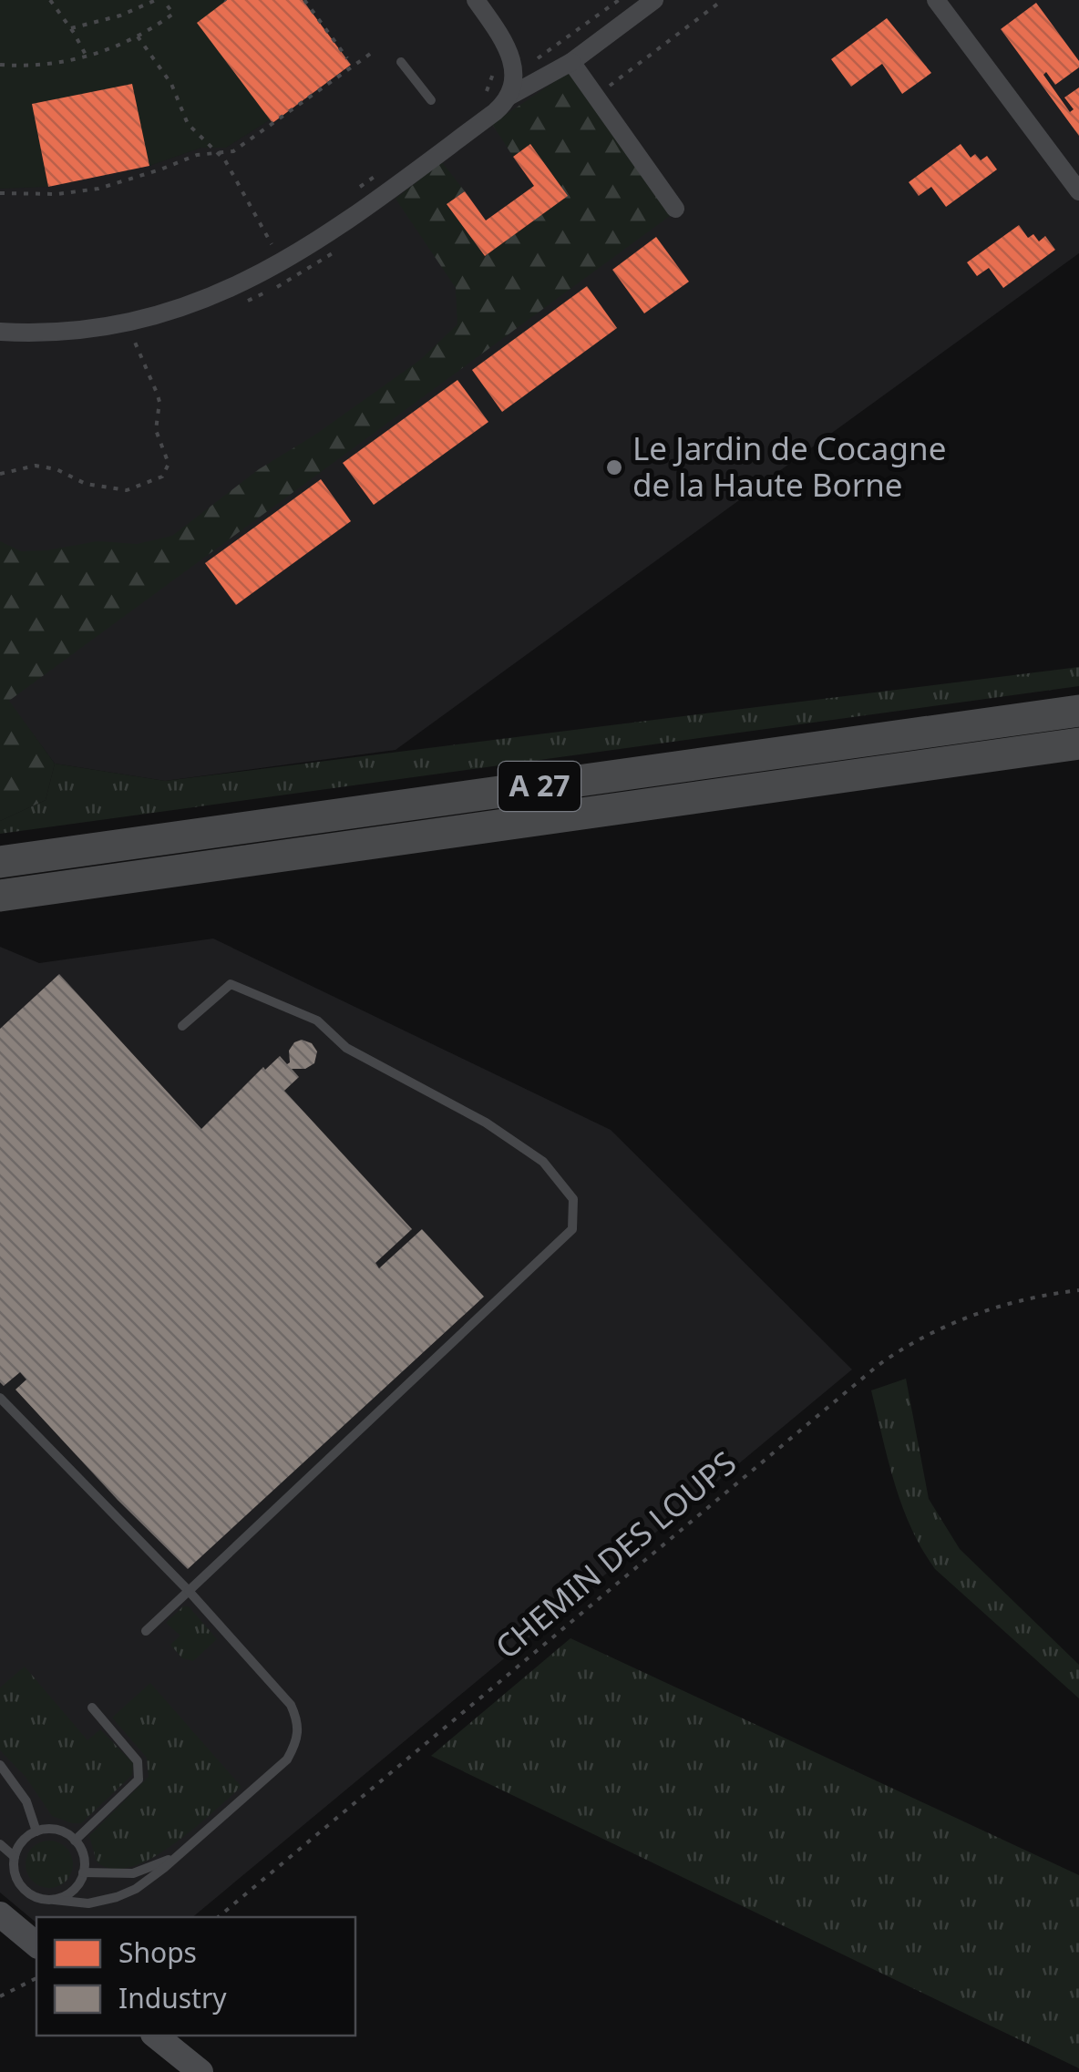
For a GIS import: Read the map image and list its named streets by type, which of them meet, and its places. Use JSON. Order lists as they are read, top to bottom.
{
  "streets": {
    "highway": ["A 27"],
    "path": ["CHEMIN DES LOUPS"]
  },
  "places": ["Le Jardin de Cocagne de la Haute Borne"],
  "legend": ["Shops", "Industry"]
}
